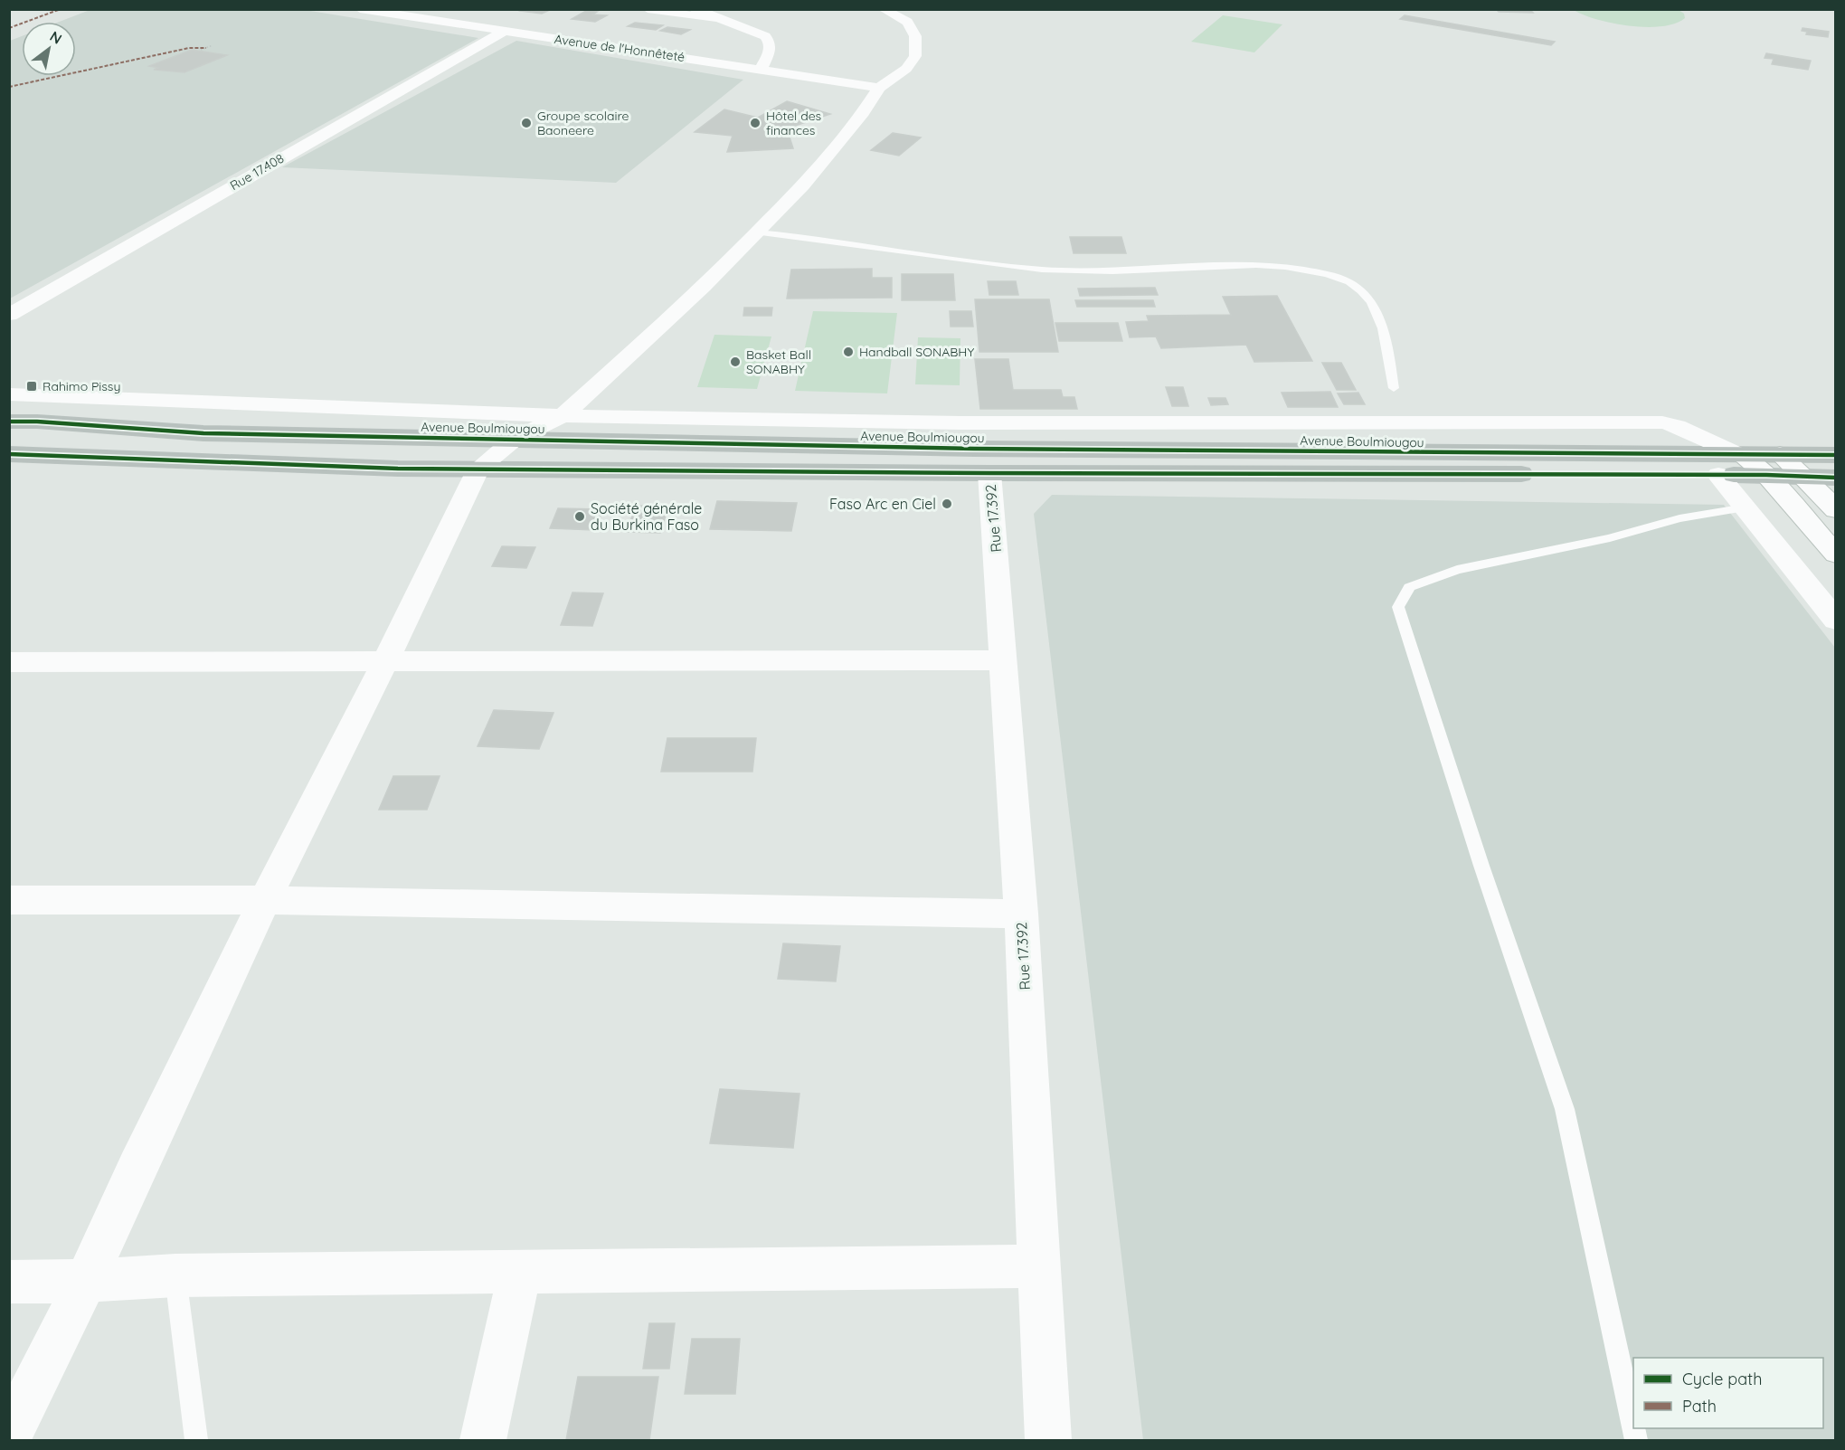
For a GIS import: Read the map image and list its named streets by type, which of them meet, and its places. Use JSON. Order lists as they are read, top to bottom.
{
  "streets": {
    "highway": ["Avenue Boulmiougou"],
    "street": ["Avenue de l'Honnêteté", "Rue 17.408", "Rue 17.392"]
  },
  "crossings": [
    ["Avenue de l'Honnêteté", "Rue 17.408"]
  ],
  "places": {
    "other": [
      "Groupe scolaire Baoneere",
      "Hôtel des finances",
      "Handball SONABHY",
      "Basket Ball SONABHY",
      "Faso Arc en Ciel",
      "Société générale du Burkina Faso"
    ],
    "transit": ["Rahimo Pissy"]
  },
  "legend": ["Cycle path", "Path"],
  "north": "top right"
}
